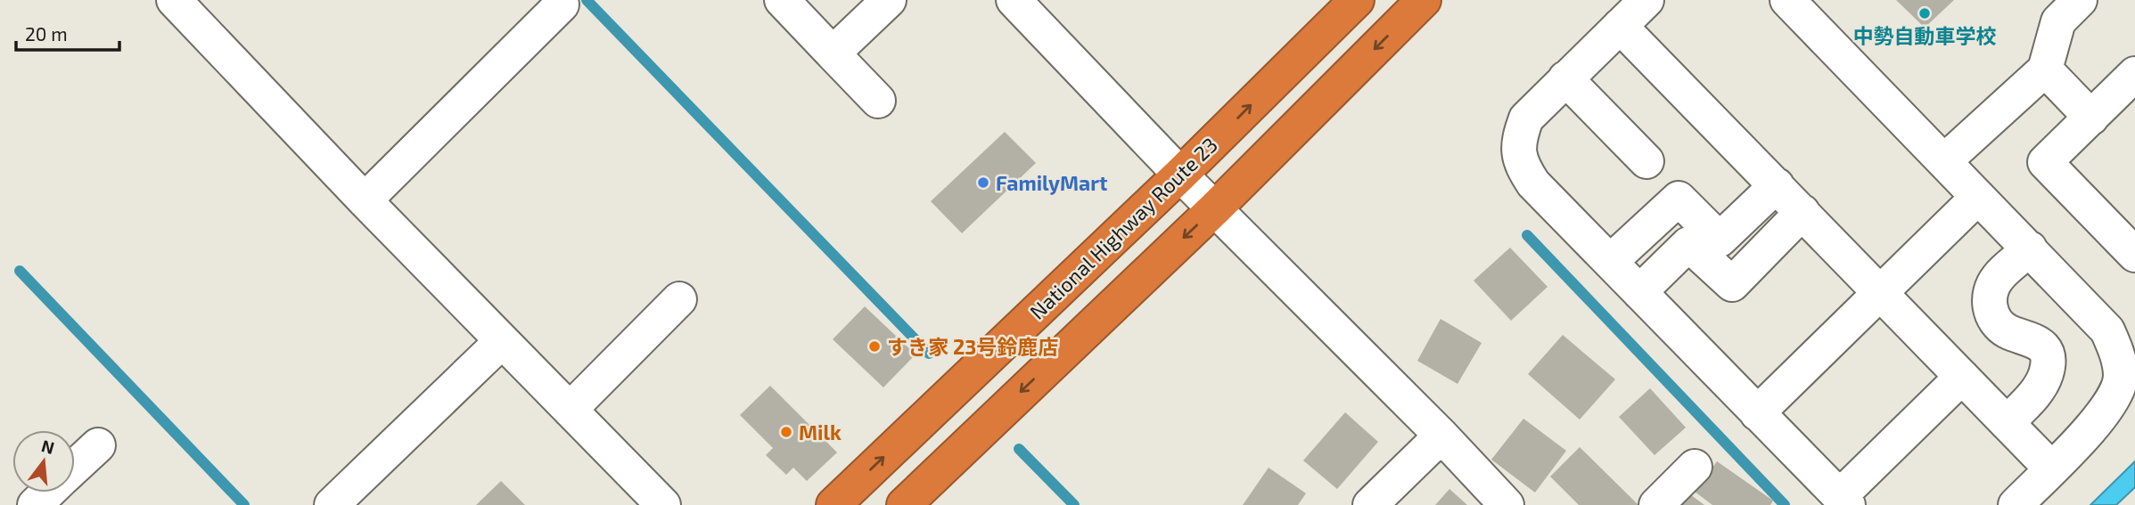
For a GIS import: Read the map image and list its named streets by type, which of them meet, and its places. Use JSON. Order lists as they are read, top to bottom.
{
  "streets": {
    "highway": ["National Highway Route 23"]
  },
  "places": [
    "中勢自動車学校",
    "FamilyMart",
    "すき家 23号鈴鹿店",
    "Milk"
  ],
  "scale_bar": "20 m",
  "north": "top"
}
